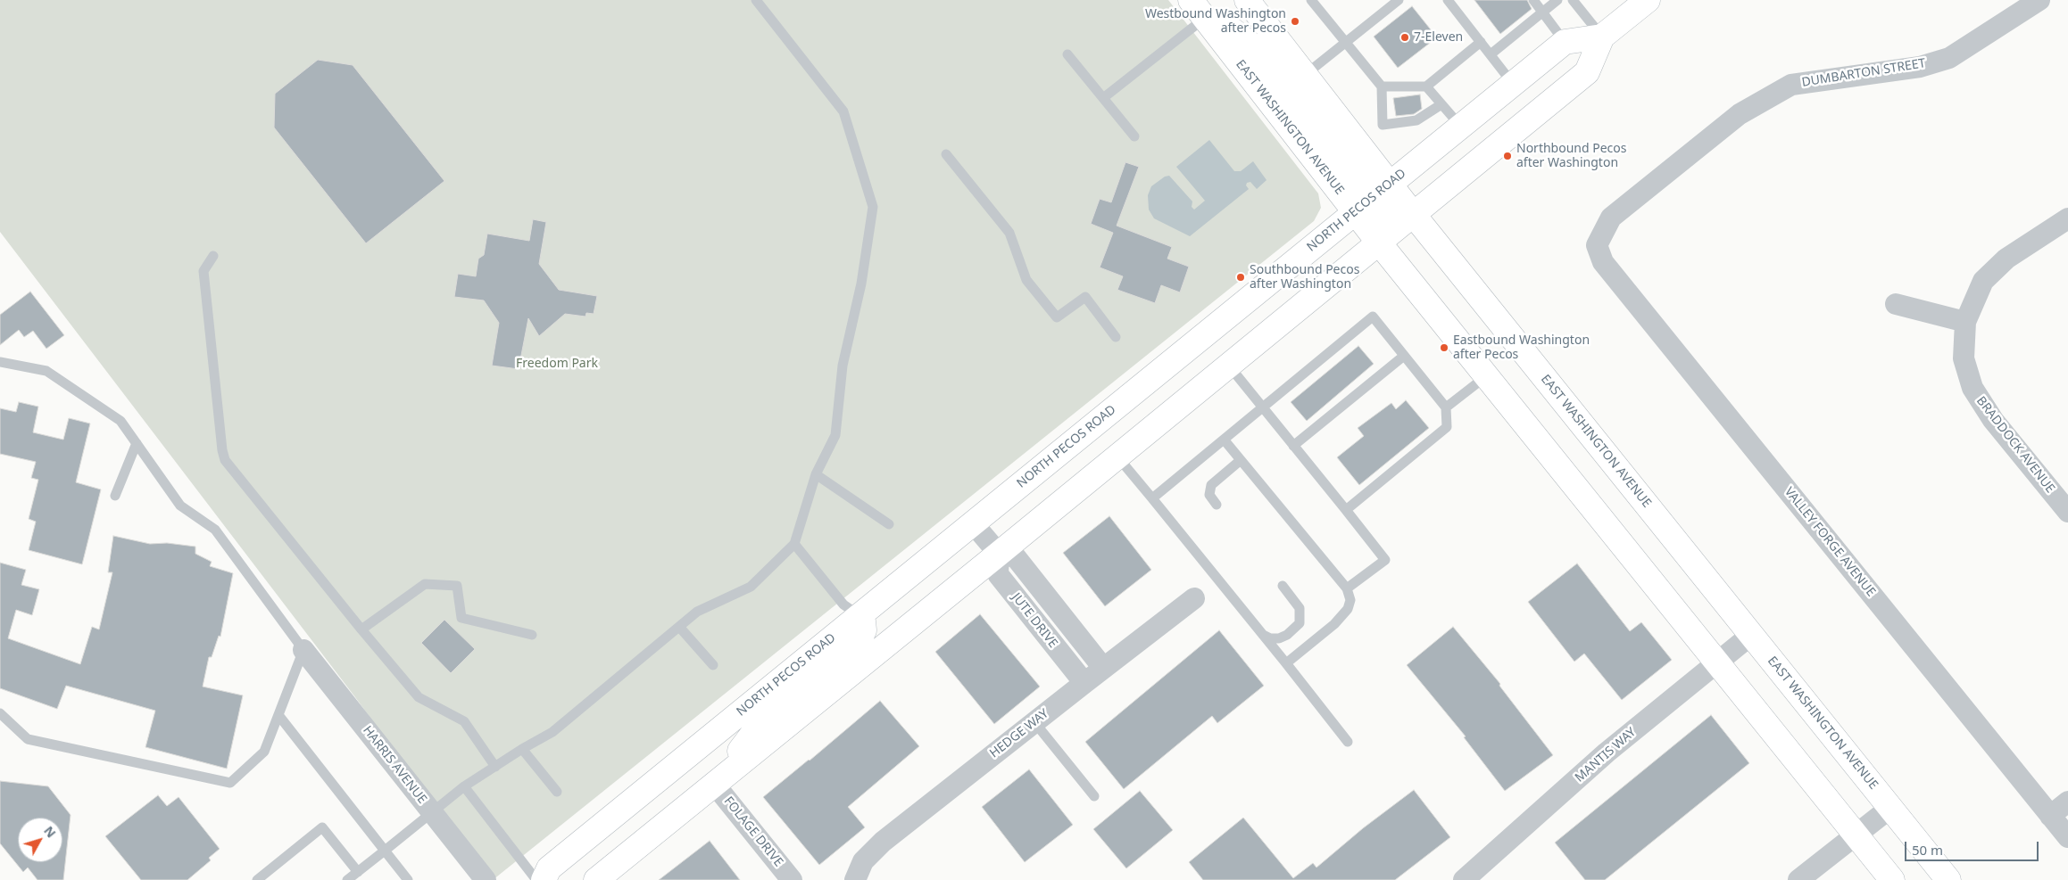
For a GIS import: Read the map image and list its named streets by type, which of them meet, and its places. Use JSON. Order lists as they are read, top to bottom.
{
  "streets": {
    "main road": ["EAST WASHINGTON AVENUE", "NORTH PECOS ROAD"],
    "street": [
      "DUMBARTON STREET",
      "BRADDOCK AVENUE",
      "VALLEY FORGE AVENUE",
      "JUTE DRIVE",
      "HEDGE WAY",
      "MANTIS WAY",
      "HARRIS AVENUE",
      "FOLAGE DRIVE"
    ]
  },
  "crossings": [
    ["DUMBARTON STREET", "VALLEY FORGE AVENUE"],
    ["EAST WASHINGTON AVENUE", "NORTH PECOS ROAD"],
    ["EAST WASHINGTON AVENUE", "MANTIS WAY"],
    ["NORTH PECOS ROAD", "JUTE DRIVE"],
    ["JUTE DRIVE", "HEDGE WAY"]
  ],
  "parks": ["Freedom Park"],
  "places": [
    "Westbound Washington after Pecos",
    "7-Eleven",
    "Northbound Pecos after Washington",
    "Southbound Pecos after Washington",
    "Eastbound Washington after Pecos"
  ],
  "scale_bar": "50 m",
  "north": "top right"
}
